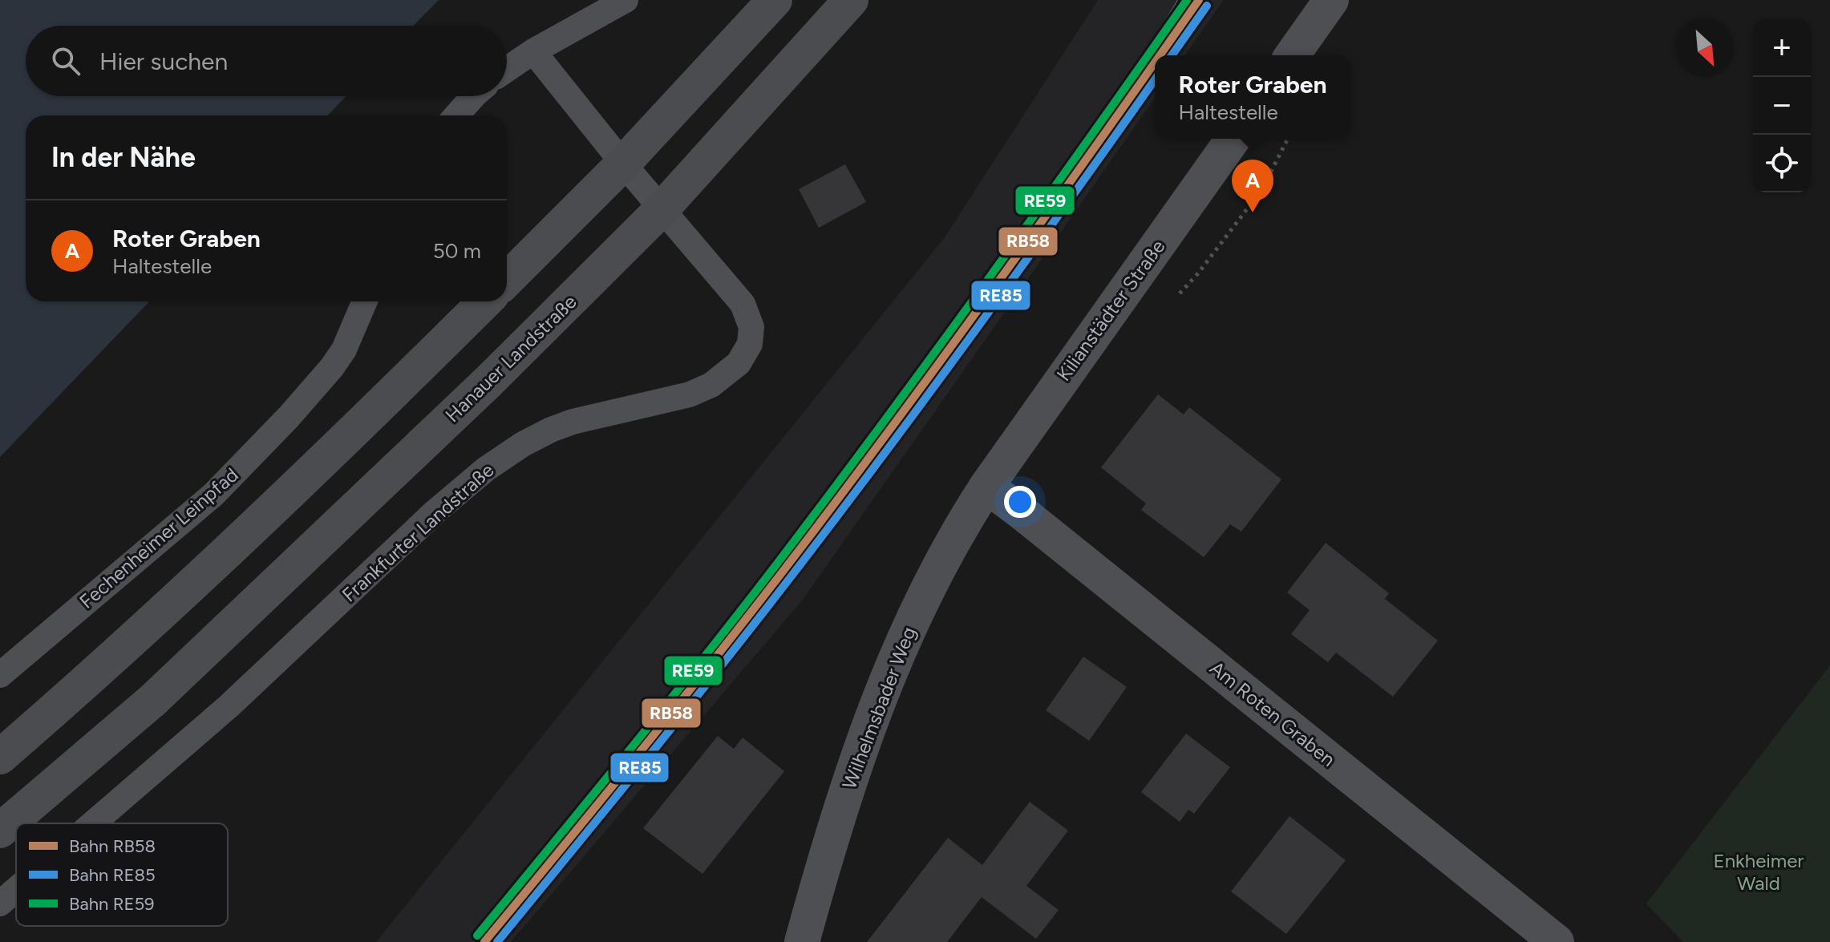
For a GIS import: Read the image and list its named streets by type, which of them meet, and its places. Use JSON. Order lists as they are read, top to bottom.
{
  "streets": {
    "main road": ["Hanauer Landstraße"],
    "street": ["Kilianstädter Straße", "Wilhelmsbader Weg", "Am Roten Graben"],
    "lane": ["Frankfurter Landstraße", "Fechenheimer Leinpfad"]
  },
  "crossings": [
    ["Kilianstädter Straße", "Wilhelmsbader Weg"],
    ["Kilianstädter Straße", "Am Roten Graben"],
    ["Hanauer Landstraße", "Frankfurter Landstraße"],
    ["Wilhelmsbader Weg", "Am Roten Graben"]
  ],
  "parks": ["Enkheimer Wald"],
  "lines": ["rail line RB58", "rail line RE59", "rail line RE85"],
  "legend": ["Bahn RB58", "Bahn RE85", "Bahn RE59"],
  "north": "bottom right",
  "page": {
    "map_buttons": ["+", "−"],
    "search": "Hier suchen",
    "popup": ["Roter Graben", "Haltestelle"],
    "heading": "In der Nähe",
    "pins": "A",
    "list": [
      {
        "mark": "A",
        "name": "Roter Graben",
        "note": "Haltestelle",
        "value": "50 m"
      }
    ]
  }
}
